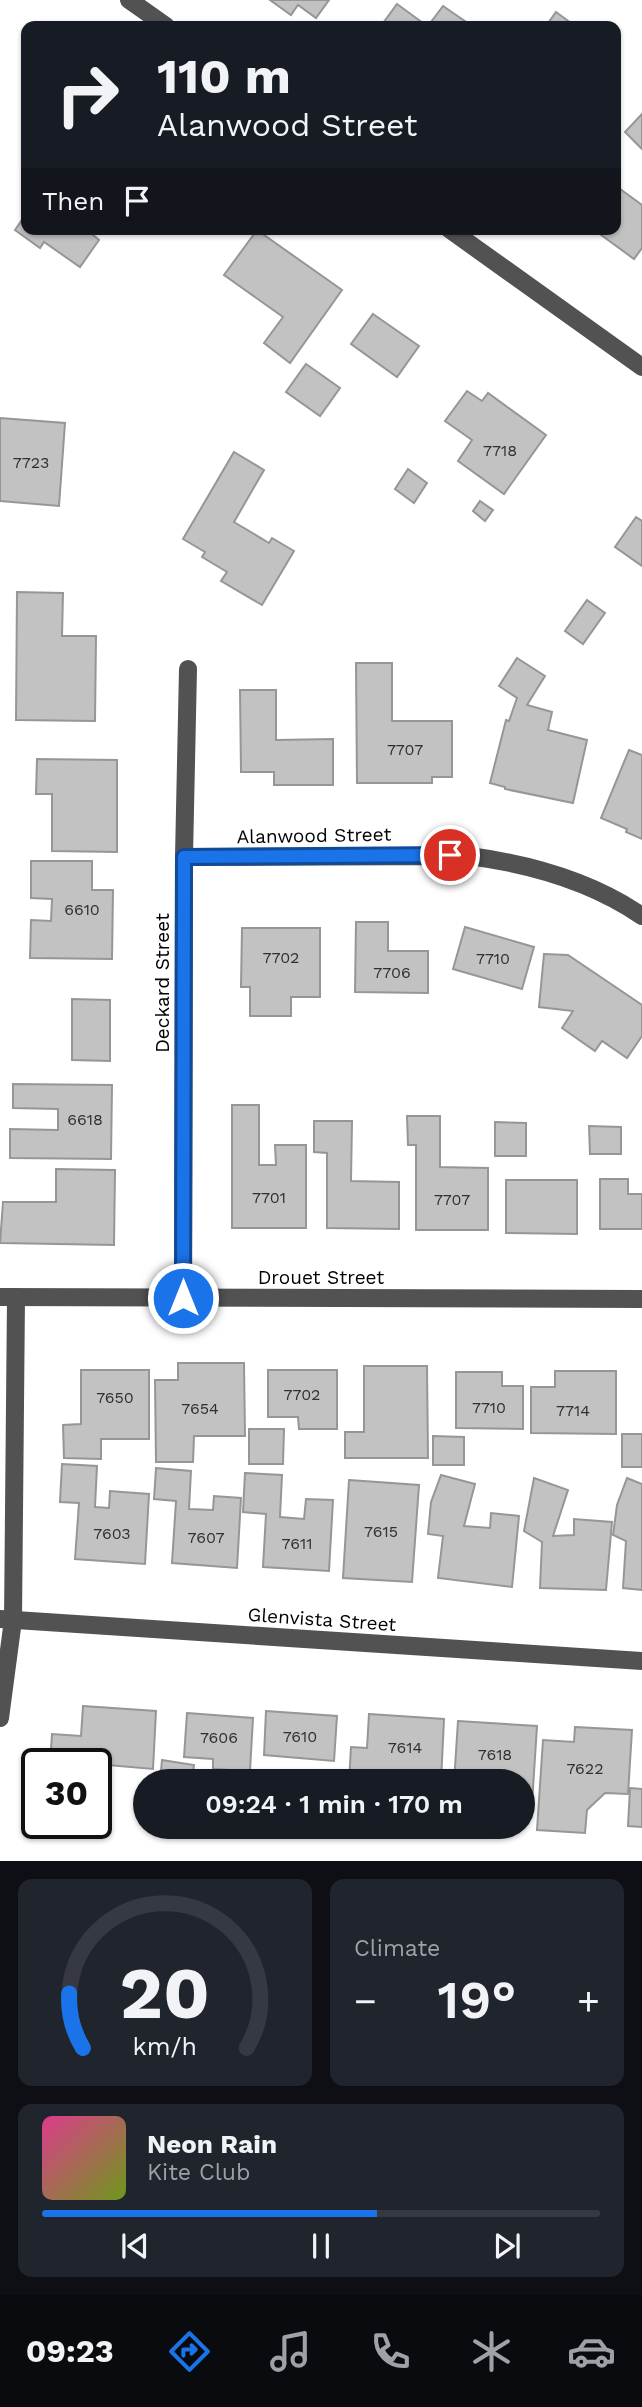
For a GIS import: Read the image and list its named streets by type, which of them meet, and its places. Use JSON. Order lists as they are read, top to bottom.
{
  "streets": {
    "street": [
      "Alanwood Street",
      "Deckard Street",
      "Drouet Street",
      "Glenvista Street"
    ]
  },
  "crossings": [
    ["Alanwood Street", "Deckard Street"],
    ["Deckard Street", "Drouet Street"]
  ],
  "house_numbers": [
    "7718",
    "7723",
    "7707",
    "6610",
    "7702",
    "7710",
    "7706",
    "6618",
    "7701",
    "7707",
    "7702",
    "7650",
    "7710",
    "7654",
    "7714",
    "7615",
    "7603",
    "7607",
    "7611",
    "7610",
    "7606",
    "7614",
    "7618",
    "7622"
  ],
  "page": {
    "turn": ["110 m", "Alanwood Street"],
    "then": "Then",
    "limit": "30",
    "trip": "09:24 · 1 min · 170 m",
    "tile": "Climate",
    "heat": ["−", "19°", "+"],
    "song": ["Neon Rain", "Kite Club"],
    "tabs": "09:23",
    "gauge": ["20", "km/h"]
  }
}
